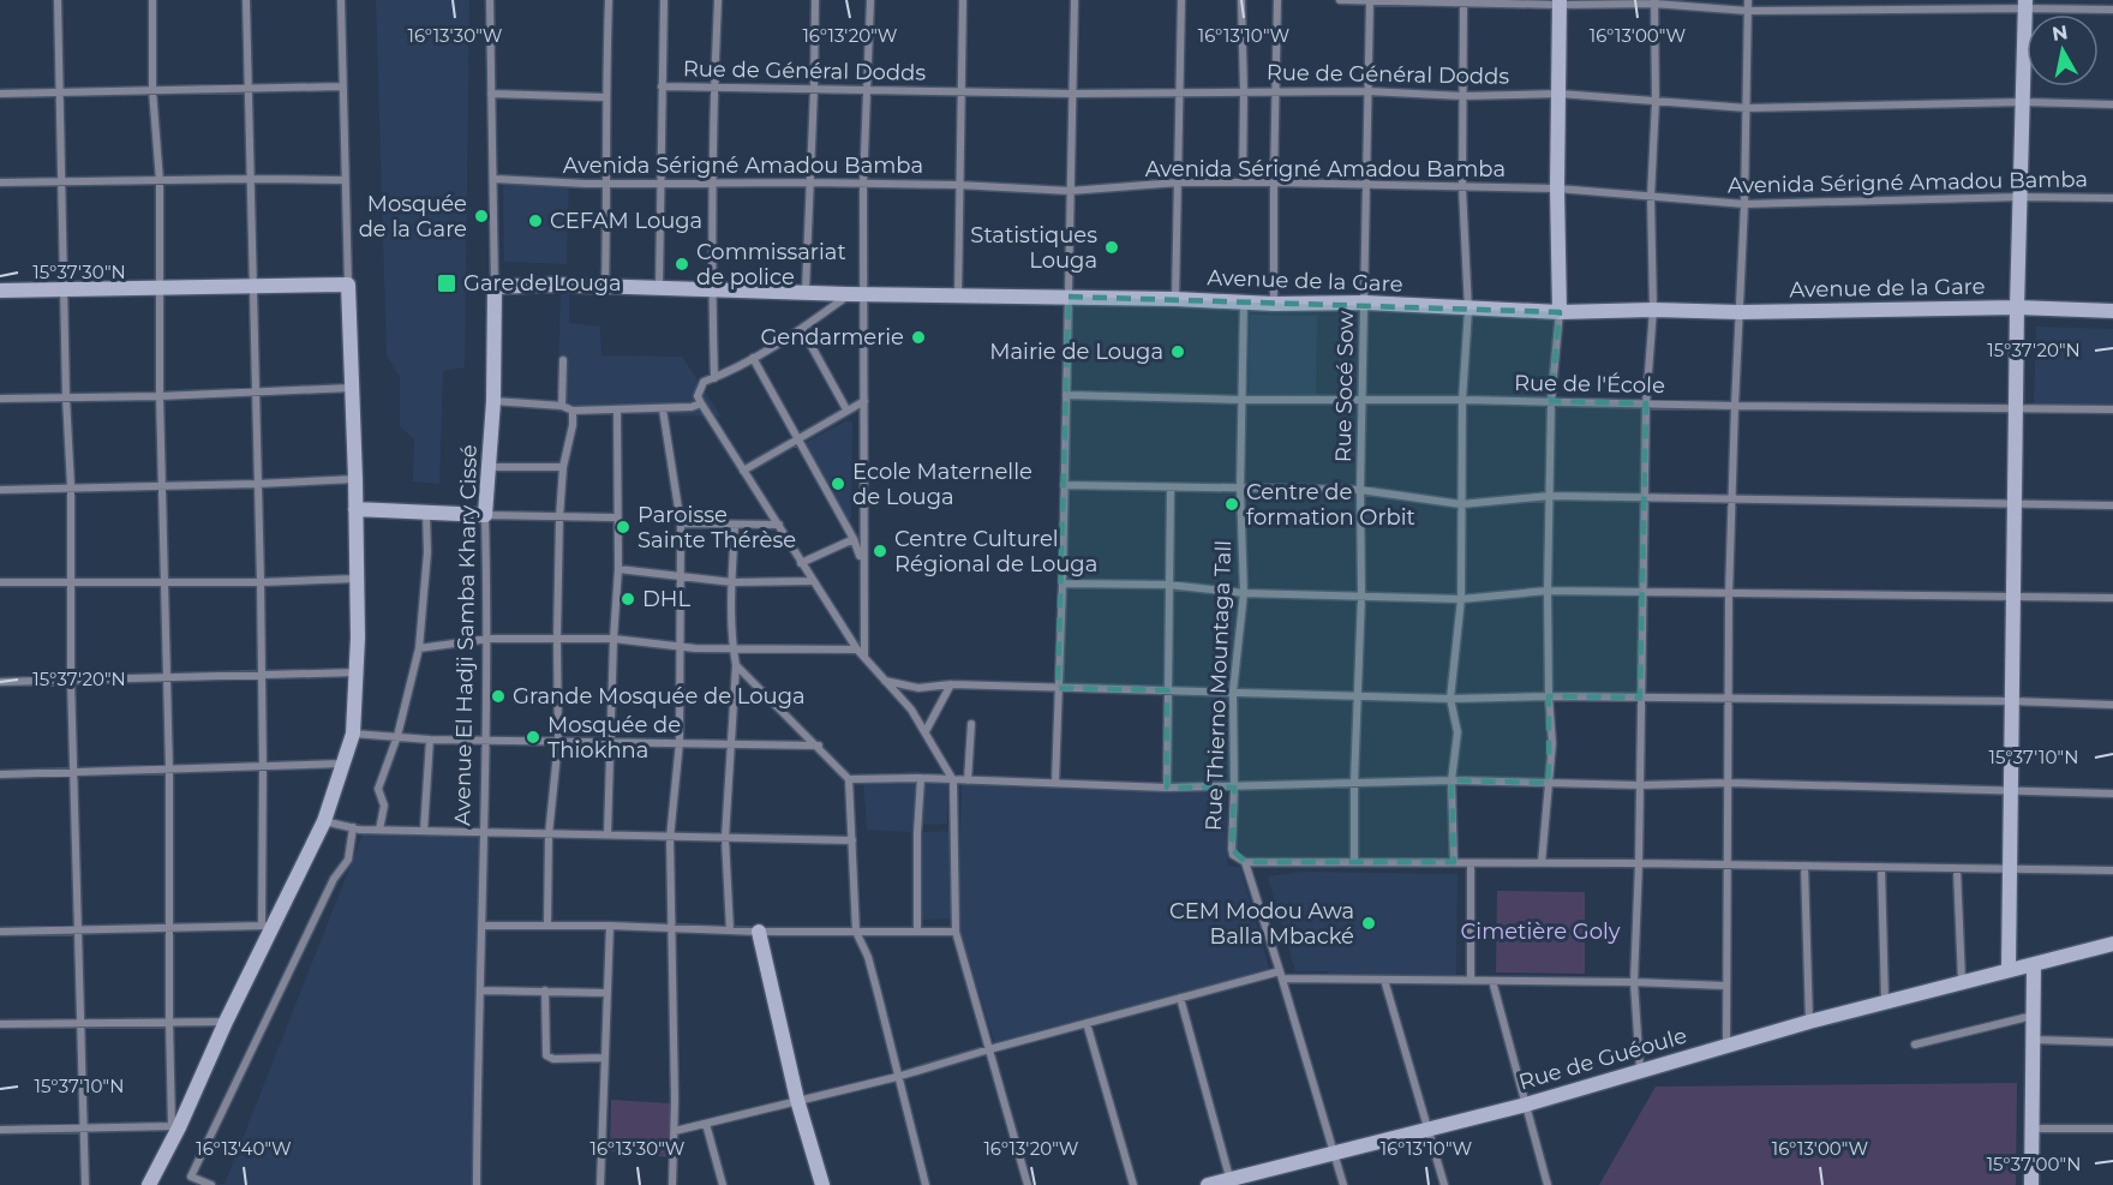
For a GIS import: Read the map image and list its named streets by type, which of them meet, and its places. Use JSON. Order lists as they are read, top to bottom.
{
  "streets": {
    "street": [
      "Rue de Général Dodds",
      "Avenida Sérigné Amadou Bamba",
      "Avenue de la Gare",
      "Rue de l'École",
      "Rue Socé Sow",
      "Avenue El Hadji Samba Khary Cissé",
      "Rue Thierno Mountaga Tall",
      "Rue de Guéoule"
    ]
  },
  "crossings": [
    ["Rue de Général Dodds", "Rue Socé Sow"],
    ["Avenida Sérigné Amadou Bamba", "Rue Socé Sow"],
    ["Avenida Sérigné Amadou Bamba", "Avenue El Hadji Samba Khary Cissé"],
    ["Avenue de la Gare", "Rue Socé Sow"],
    ["Avenue de la Gare", "Avenue El Hadji Samba Khary Cissé"],
    ["Avenue de la Gare", "Rue Thierno Mountaga Tall"],
    ["Rue de l'École", "Rue Socé Sow"],
    ["Rue de l'École", "Rue Thierno Mountaga Tall"]
  ],
  "parks": ["Cimetière Goly"],
  "places": {
    "other": [
      "Mosquée de la Gare",
      "CEFAM Louga",
      "Statistiques Louga",
      "Commissariat de police",
      "Gendarmerie",
      "Mairie de Louga",
      "Ecole Maternelle de Louga",
      "Centre de formation Orbit",
      "Paroisse Sainte Thérèse",
      "Centre Culturel Régional de Louga",
      "DHL",
      "Grande Mosquée de Louga",
      "Mosquée de Thiokhna",
      "CEM Modou Awa Balla Mbacké"
    ],
    "transit": ["Gare de Louga"]
  },
  "north": "top",
  "coordinates": [
    "16°13'30\"W",
    "16°13'20\"W",
    "16°13'10\"W",
    "16°13'00\"W",
    "15°37'30\"N",
    "15°37'20\"N",
    "15°37'10\"N",
    "16°13'40\"W",
    "15°37'00\"N"
  ]
}
